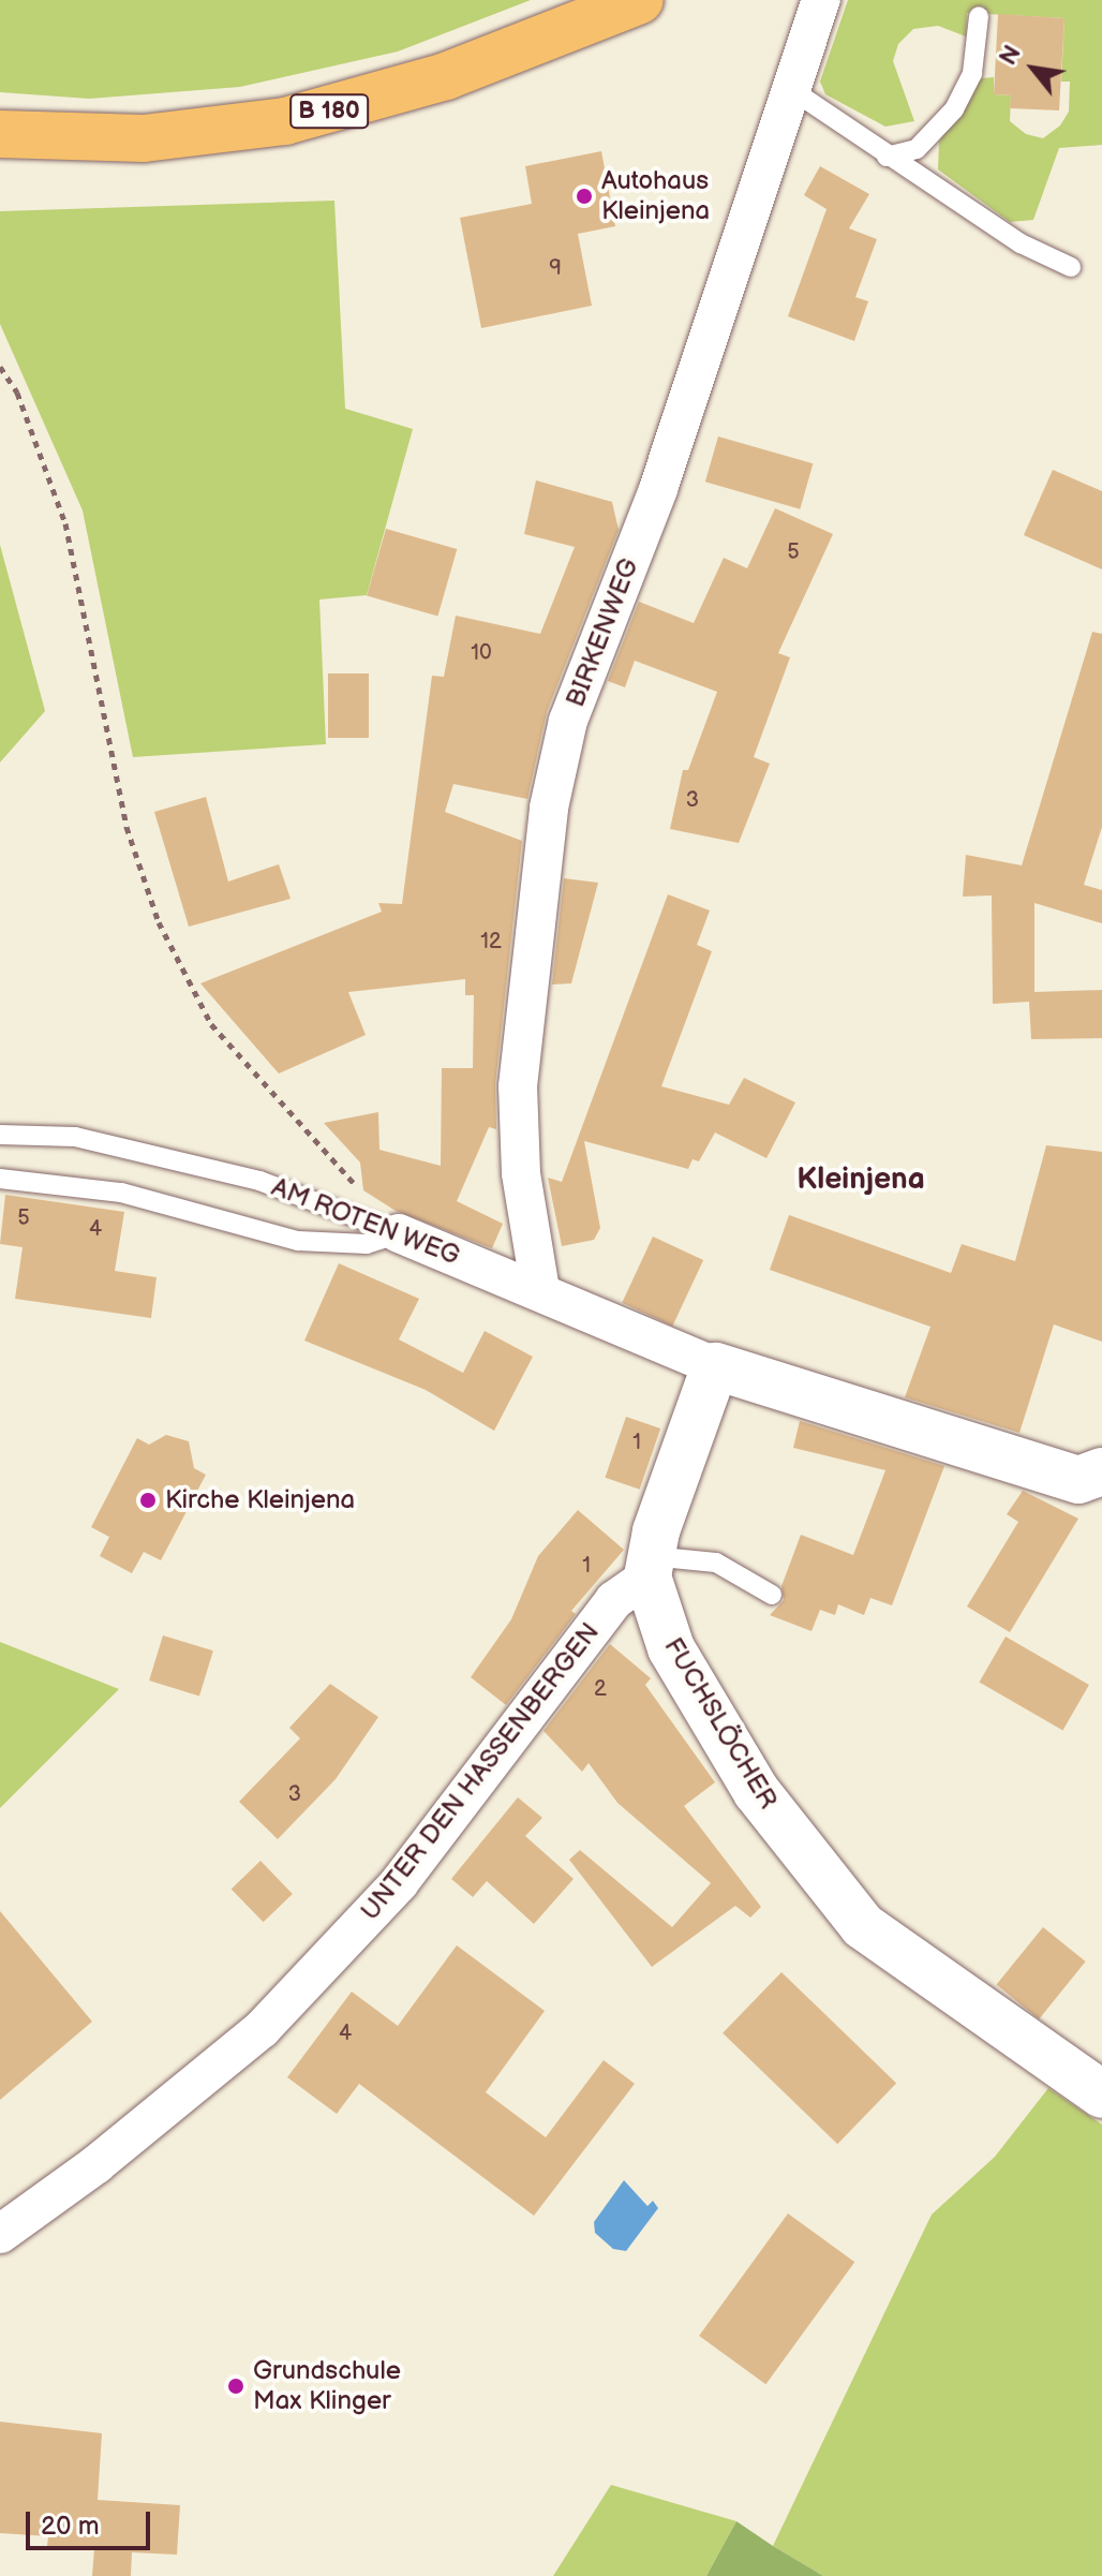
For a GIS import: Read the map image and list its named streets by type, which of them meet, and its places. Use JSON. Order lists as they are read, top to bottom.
{
  "streets": {
    "main road": ["B 180"],
    "street": [
      "BIRKENWEG",
      "AM ROTEN WEG",
      "FUCHSLÖCHER",
      "UNTER DEN HASSENBERGEN"
    ]
  },
  "crossings": [
    ["BIRKENWEG", "AM ROTEN WEG"],
    ["FUCHSLÖCHER", "UNTER DEN HASSENBERGEN"]
  ],
  "districts": ["Kleinjena"],
  "places": ["Autohaus Kleinjena", "Kirche Kleinjena", "Grundschule Max Klinger"],
  "house_numbers": [
    "9",
    "5",
    "10",
    "3",
    "12",
    "5",
    "4",
    "1",
    "1",
    "2",
    "3",
    "4"
  ],
  "scale_bar": "20 m",
  "north": "top left"
}
